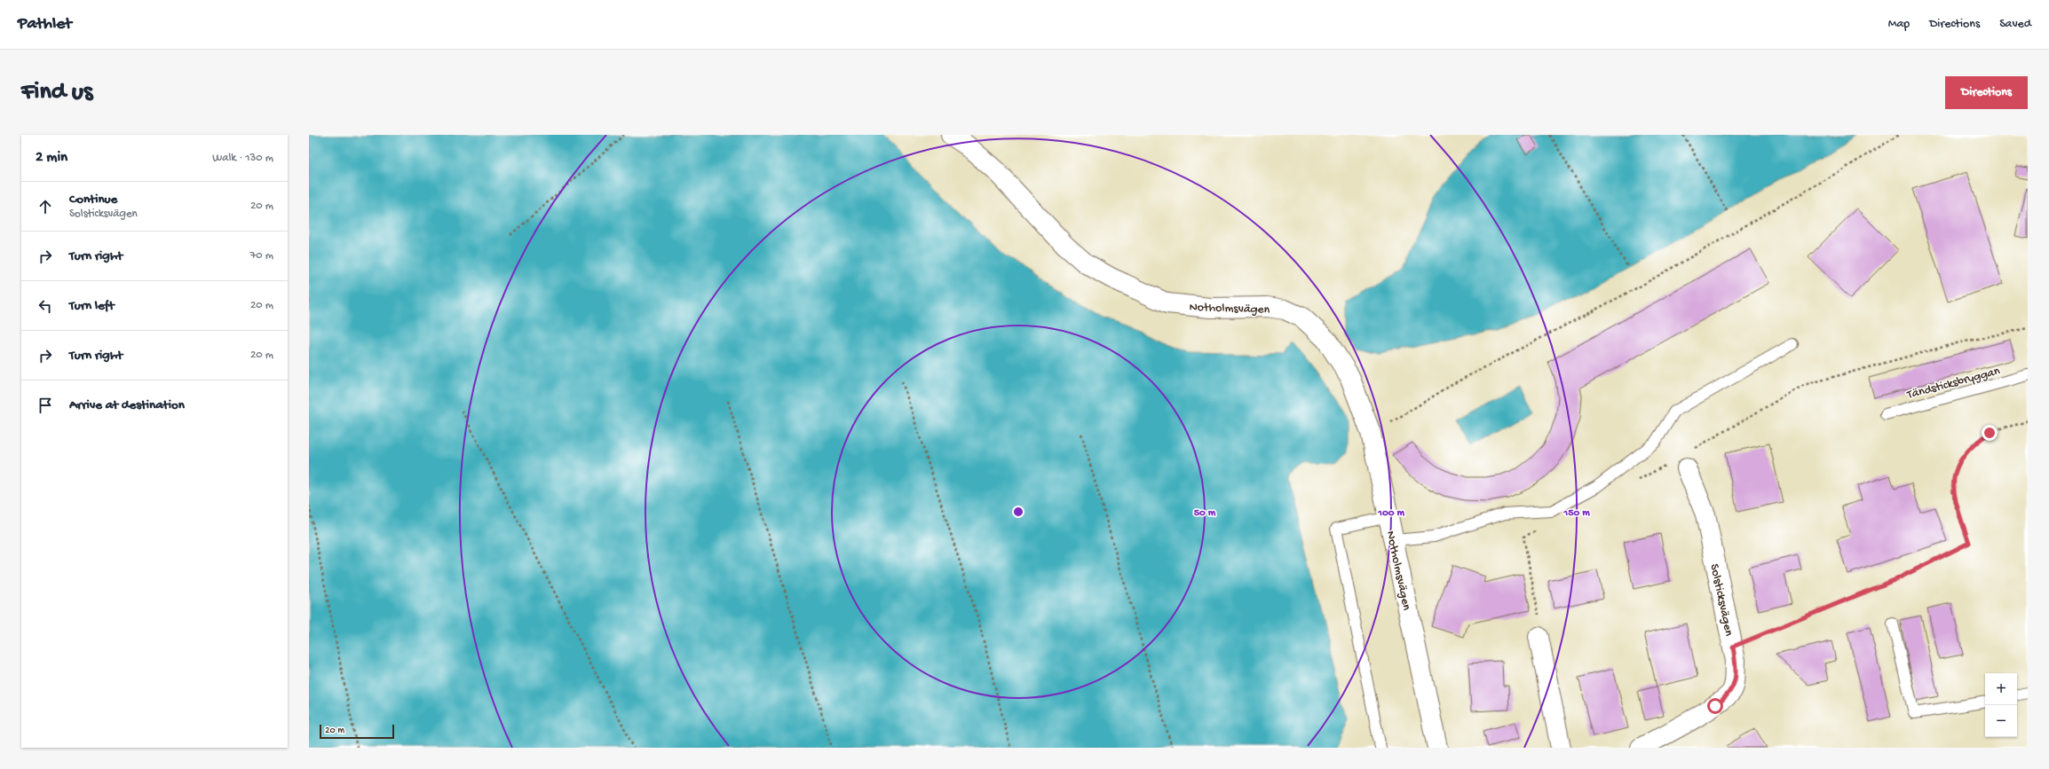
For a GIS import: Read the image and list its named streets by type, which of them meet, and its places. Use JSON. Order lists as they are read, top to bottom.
{
  "streets": {
    "street": ["Notholmsvägen", "Solsticksvägen"],
    "lane": ["Tändsticksbryggan"]
  },
  "scale_bar": "20 m",
  "page": {
    "header": "Pathlet",
    "nav": ["Map", "Directions", "Saved"],
    "buttons": "Directions",
    "title": "Find us",
    "heading": ["2 min", "Walk · 130 m"],
    "list": [
      ["Continue", "Solsticksvägen", "20 m"],
      ["Turn right", "70 m"],
      ["Turn left", "20 m"],
      ["Turn right", "20 m"],
      "Arrive at destination"
    ],
    "map_buttons": ["+", "−"],
    "scale": "20 m"
  },
  "rings": ["50 m", "100 m", "150 m"]
}
